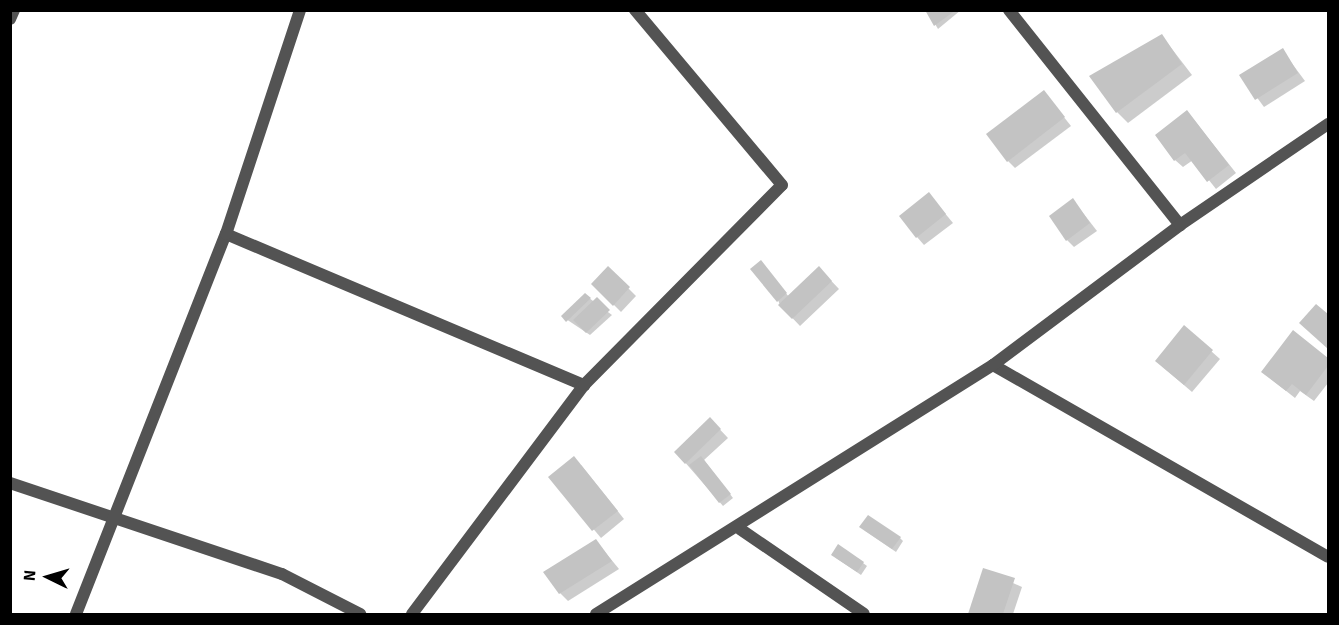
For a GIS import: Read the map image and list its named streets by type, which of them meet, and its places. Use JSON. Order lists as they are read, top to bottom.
{
  "north": "left"
}
